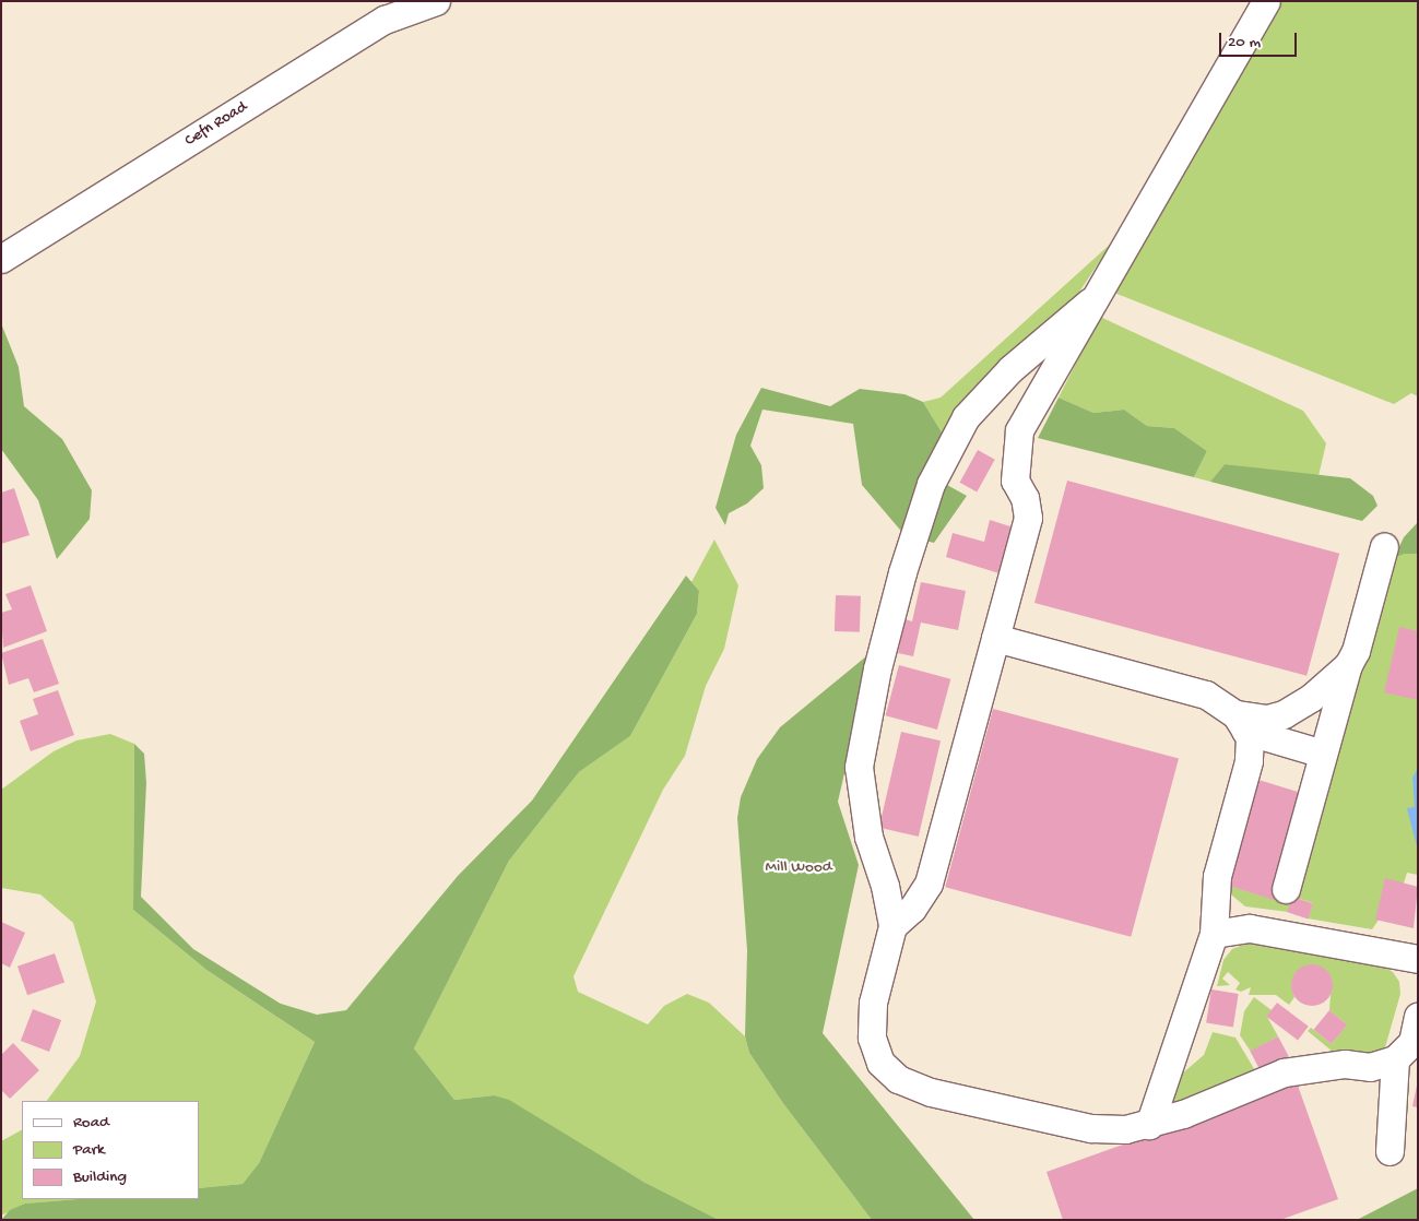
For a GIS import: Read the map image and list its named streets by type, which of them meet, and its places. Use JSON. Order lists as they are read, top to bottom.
{
  "streets": {
    "street": ["Cefn Road"]
  },
  "parks": ["Mill Wood"],
  "legend": ["Road", "Park", "Building"],
  "scale_bar": "20 m"
}
